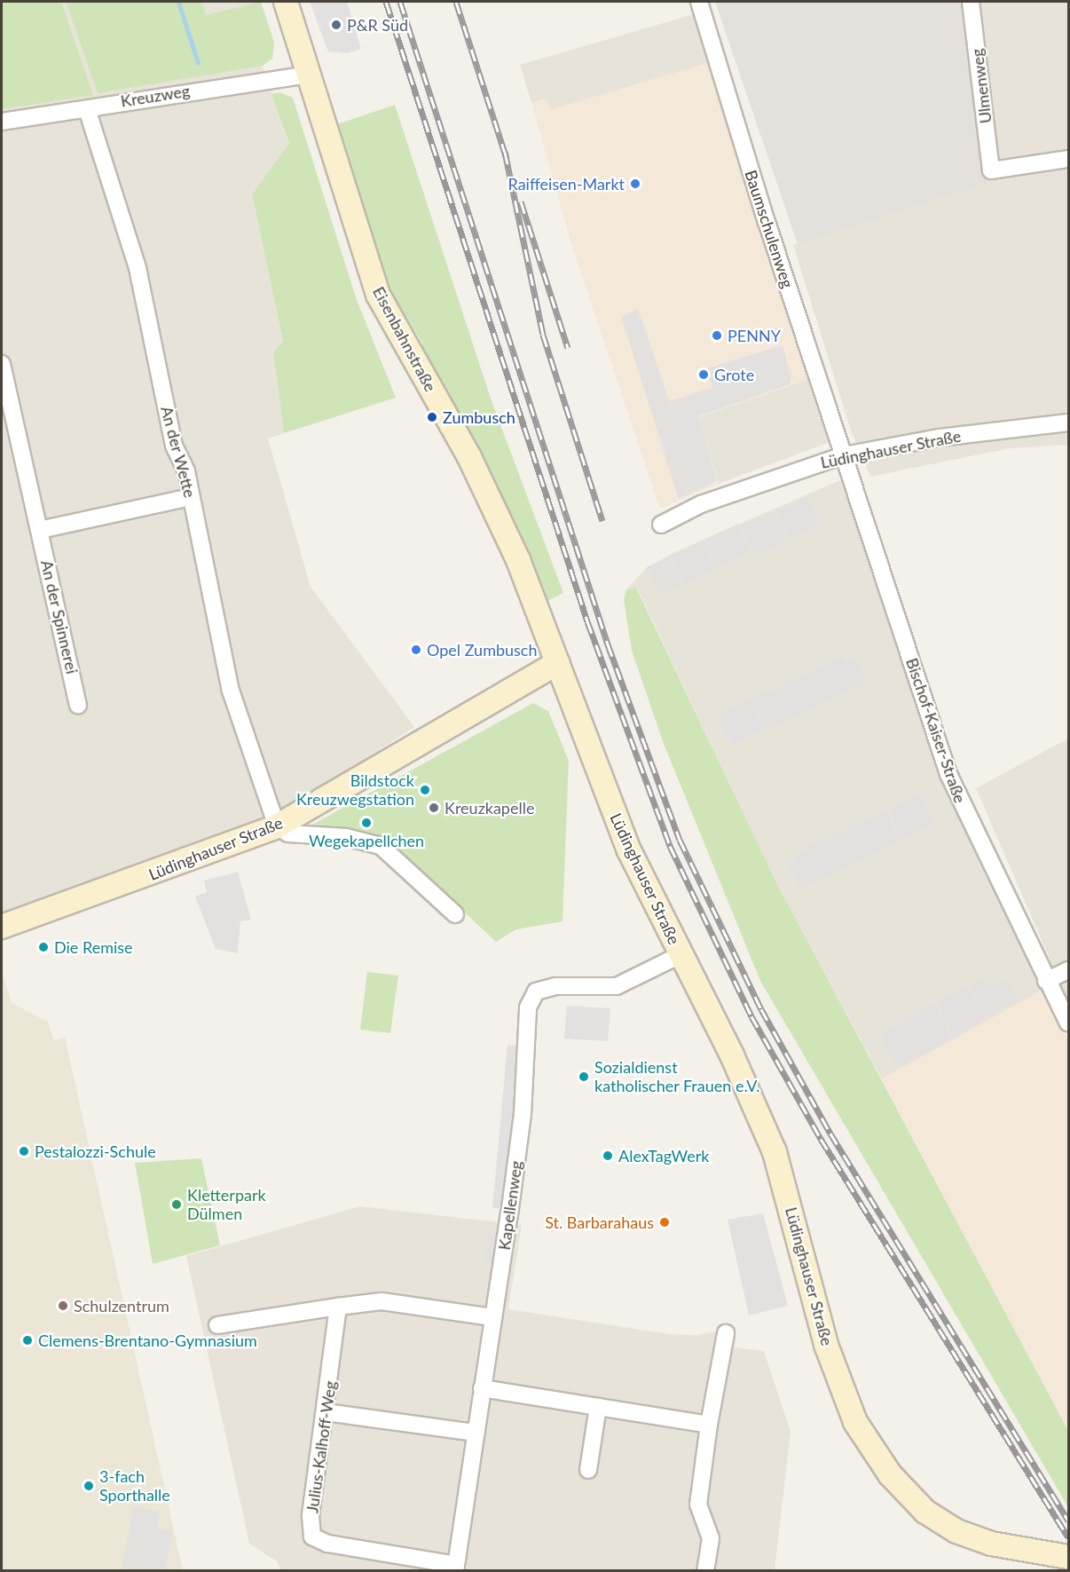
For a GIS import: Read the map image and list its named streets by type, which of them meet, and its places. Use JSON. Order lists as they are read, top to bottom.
{
  "streets": {
    "street": [
      "Ulmenweg",
      "Kreuzweg",
      "Baumschulenweg",
      "Eisenbahnstraße",
      "Lüdinghauser Straße",
      "An der Wette",
      "An der Spinnerei",
      "Bischof-Kaiser-Straße",
      "Kapellenweg",
      "Julius-Kalhoff-Weg"
    ]
  },
  "crossings": [
    ["Kreuzweg", "Eisenbahnstraße"],
    ["Kreuzweg", "An der Wette"],
    ["Baumschulenweg", "Lüdinghauser Straße"],
    ["Baumschulenweg", "Bischof-Kaiser-Straße"],
    ["Eisenbahnstraße", "Lüdinghauser Straße"],
    ["Lüdinghauser Straße", "An der Wette"],
    ["Lüdinghauser Straße", "Bischof-Kaiser-Straße"],
    ["Lüdinghauser Straße", "Kapellenweg"],
    ["Kapellenweg", "Julius-Kalhoff-Weg"]
  ],
  "places": [
    "P&R Süd",
    "Raiffeisen-Markt",
    "PENNY",
    "Grote",
    "Zumbusch",
    "Opel Zumbusch",
    "Bildstock Kreuzwegstation",
    "Kreuzkapelle",
    "Wegekapellchen",
    "Die Remise",
    "Sozialdienst katholischer Frauen e.V.",
    "Pestalozzi-Schule",
    "AlexTagWerk",
    "Kletterpark Dülmen",
    "St. Barbarahaus",
    "Schulzentrum",
    "Clemens-Brentano-Gymnasium",
    "3-fach Sporthalle"
  ]
}
